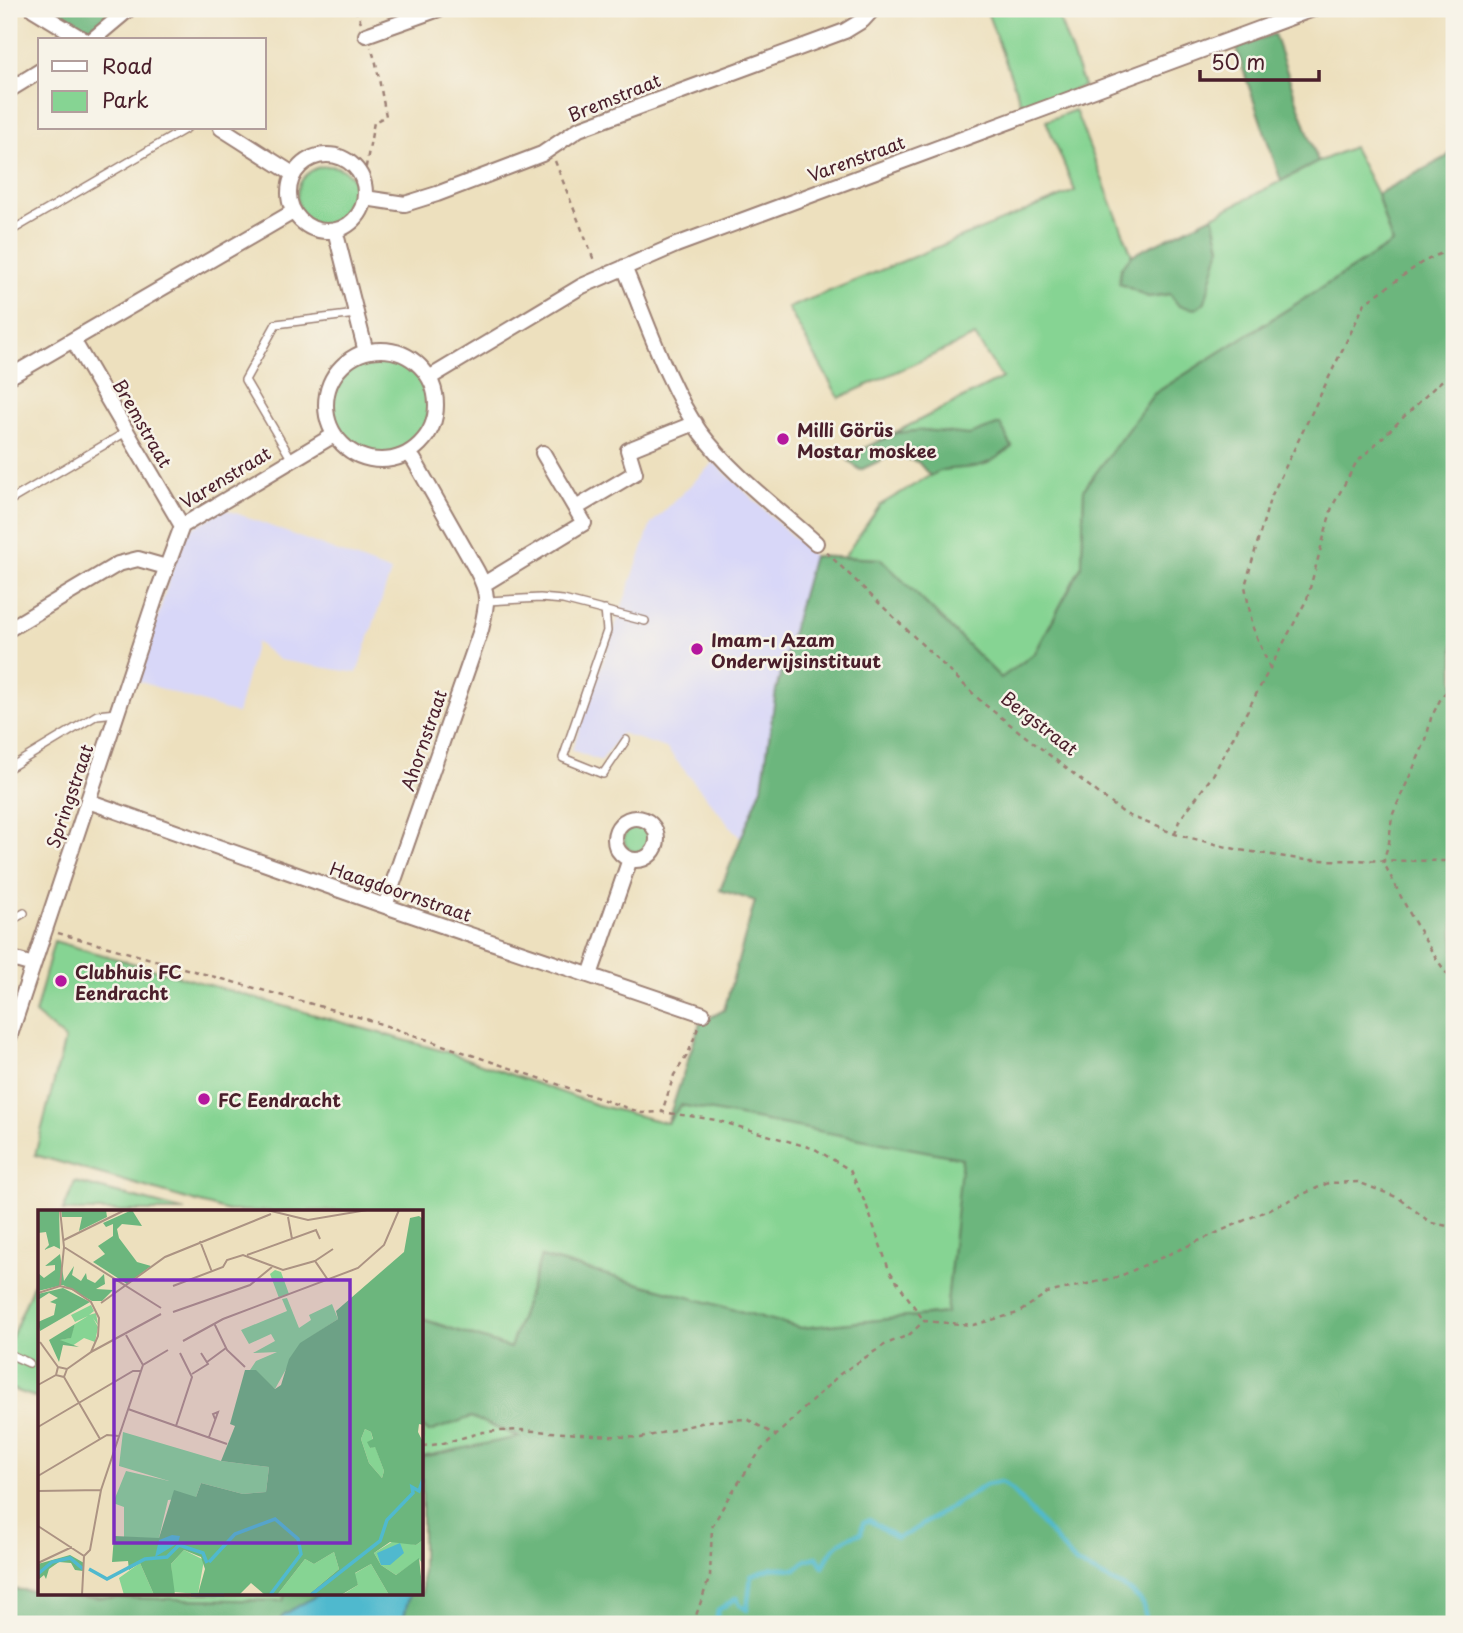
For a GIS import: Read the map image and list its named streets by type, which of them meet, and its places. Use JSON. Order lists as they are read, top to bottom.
{
  "streets": {
    "street": [
      "Bremstraat",
      "Varenstraat",
      "Ahornstraat",
      "Springstraat",
      "Haagdoornstraat"
    ],
    "path": ["Bergstraat"]
  },
  "crossings": [
    ["Bremstraat", "Varenstraat"],
    ["Varenstraat", "Ahornstraat"],
    ["Varenstraat", "Springstraat"],
    ["Ahornstraat", "Haagdoornstraat"],
    ["Springstraat", "Haagdoornstraat"]
  ],
  "places": [
    "Milli Görüs Mostar moskee",
    "Imam-ı Azam Onderwijsinstituut",
    "Clubhuis FC Eendracht",
    "FC Eendracht"
  ],
  "legend": ["Road", "Park"],
  "scale_bar": "50 m"
}
